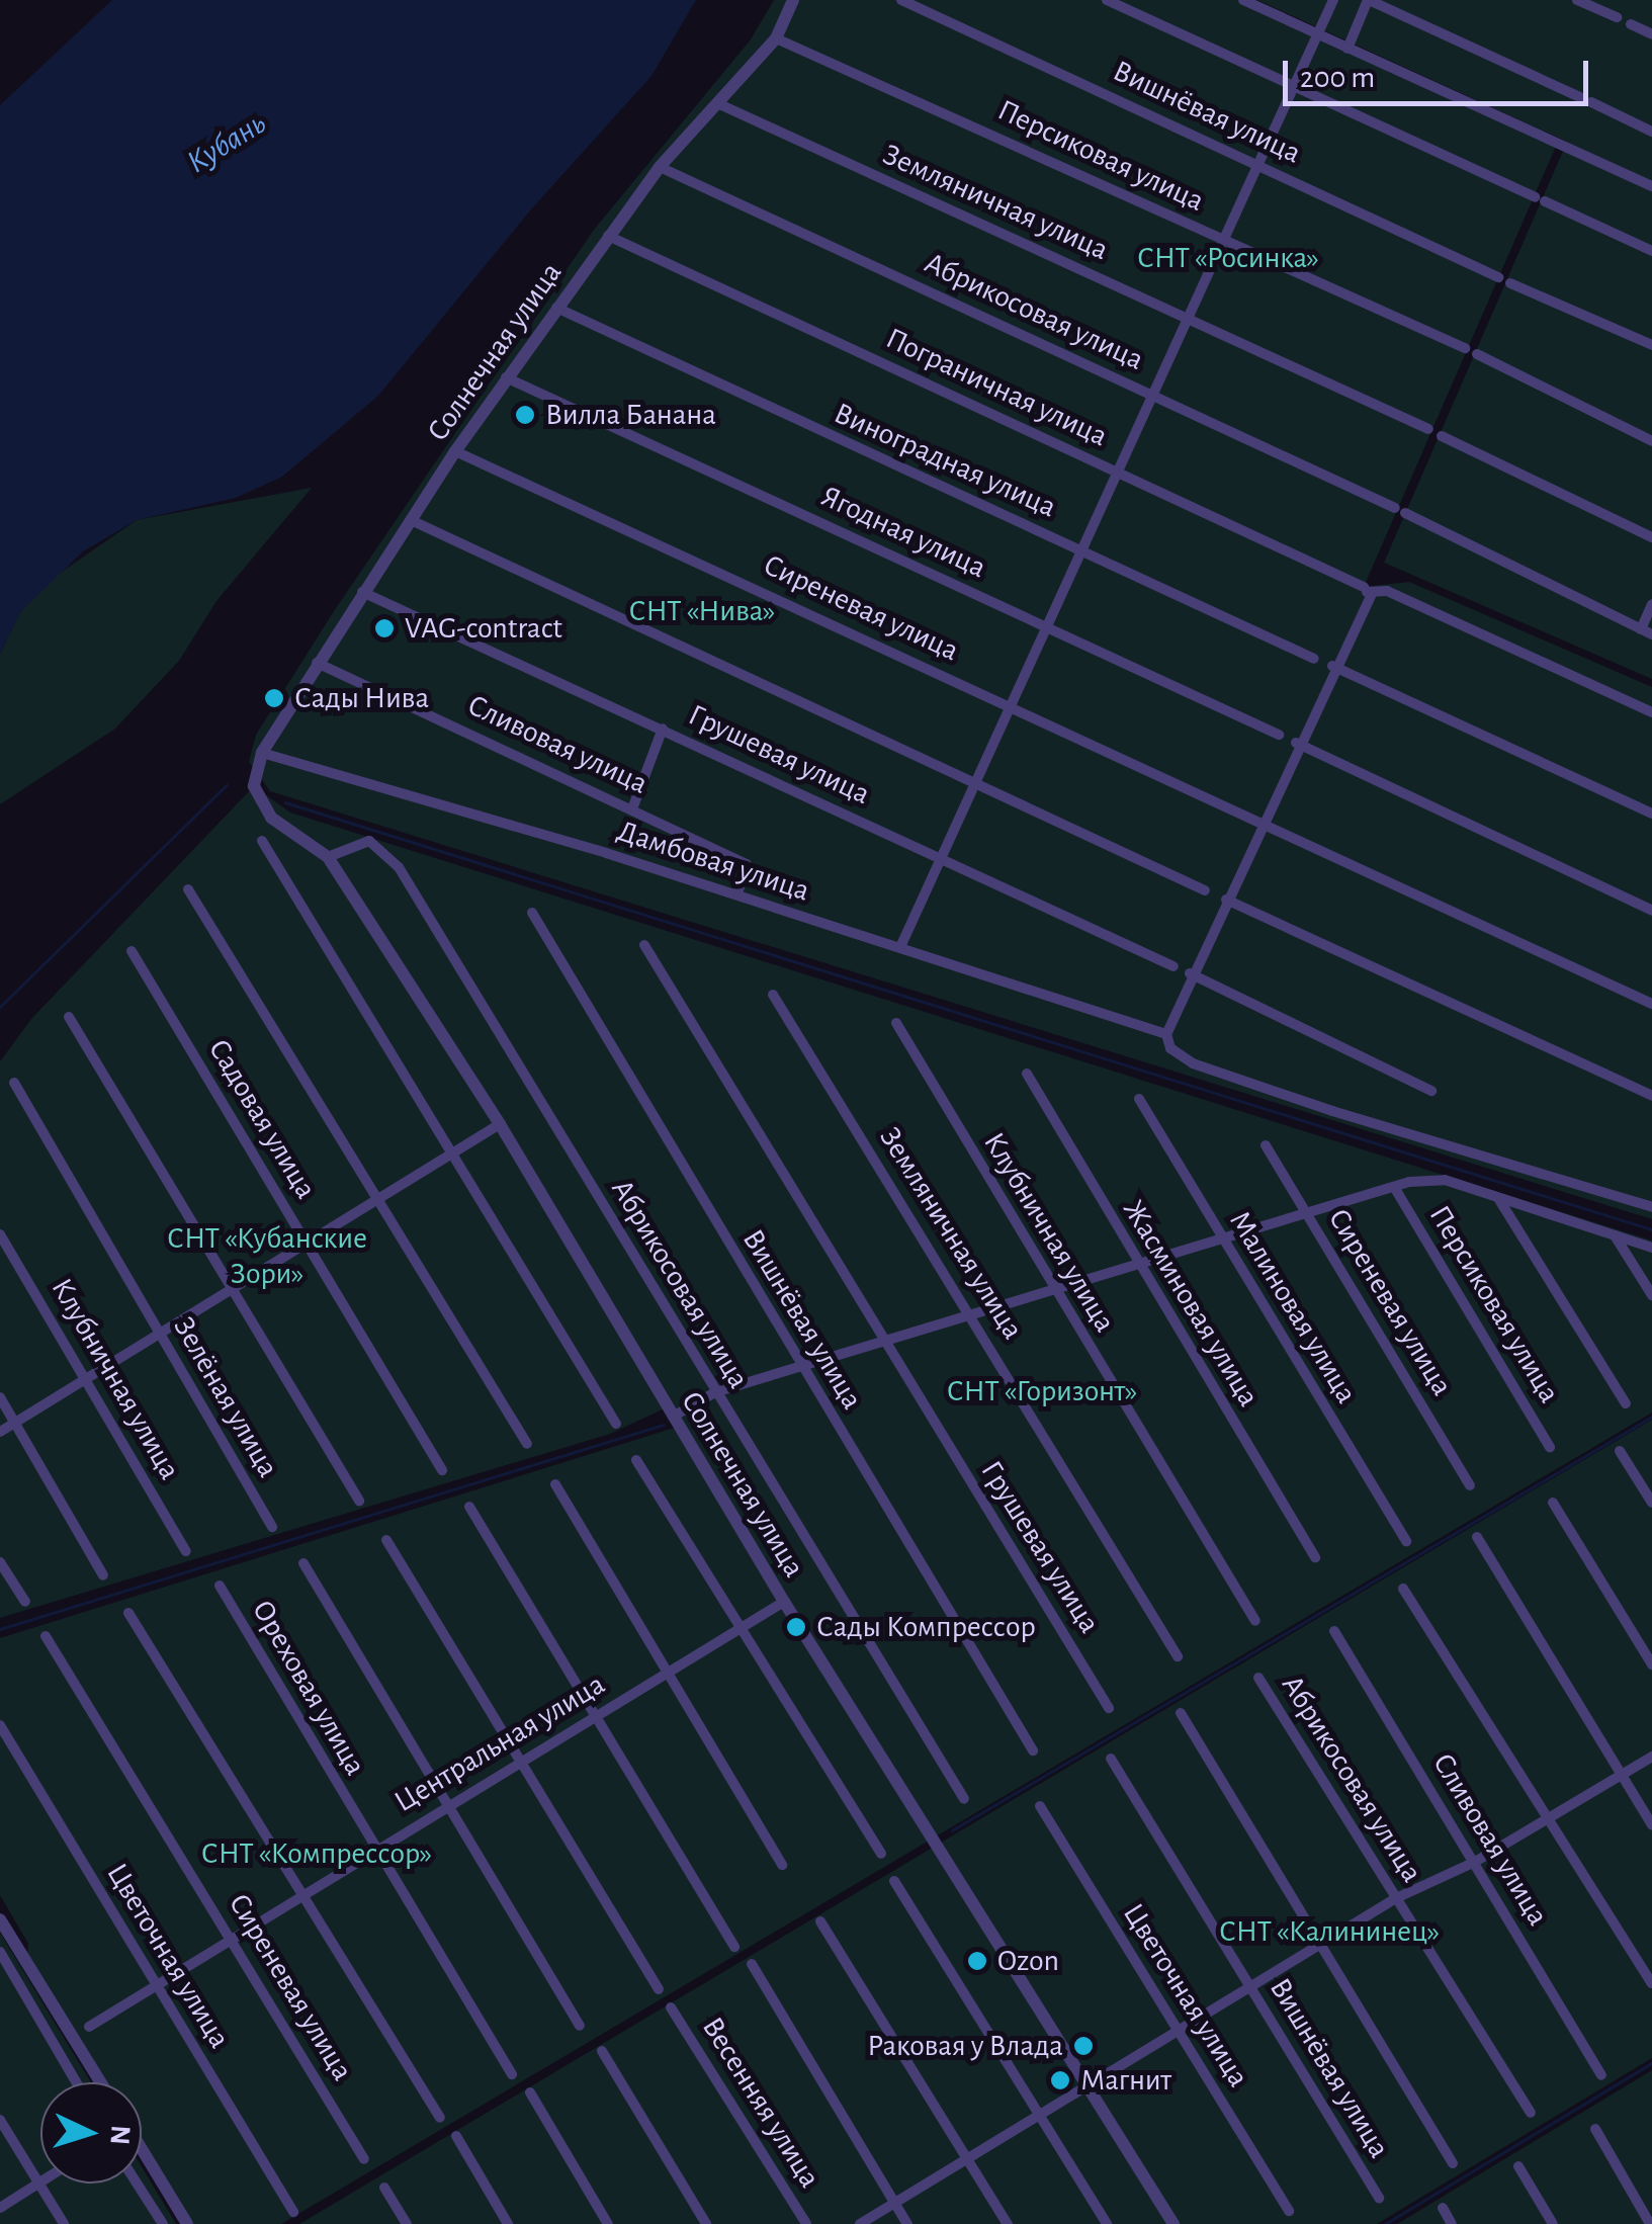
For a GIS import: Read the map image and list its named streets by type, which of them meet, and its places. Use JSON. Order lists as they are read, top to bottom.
{
  "streets": {
    "street": [
      "Вишнёвая улица",
      "Персиковая улица",
      "Земляничная улица",
      "Абрикосовая улица",
      "Солнечная улица",
      "Пограничная улица",
      "Виноградная улица",
      "Ягодная улица",
      "Сиреневая улица",
      "Сливовая улица",
      "Грушевая улица",
      "Дамбовая улица",
      "Садовая улица",
      "Клубничная улица",
      "Жасминовая улица",
      "Малиновая улица",
      "Зелёная улица",
      "Ореховая улица",
      "Центральная улица",
      "Цветочная улица",
      "Весенняя улица"
    ]
  },
  "crossings": [
    ["Персиковая улица", "Солнечная улица"],
    ["Земляничная улица", "Солнечная улица"],
    ["Абрикосовая улица", "Солнечная улица"],
    ["Солнечная улица", "Пограничная улица"],
    ["Солнечная улица", "Виноградная улица"],
    ["Солнечная улица", "Ягодная улица"],
    ["Солнечная улица", "Сиреневая улица"],
    ["Солнечная улица", "Сливовая улица"],
    ["Солнечная улица", "Грушевая улица"],
    ["Солнечная улица", "Дамбовая улица"],
    ["Солнечная улица", "Центральная улица"],
    ["Сиреневая улица", "Центральная улица"],
    ["Сливовая улица", "Дамбовая улица"],
    ["Ореховая улица", "Центральная улица"],
    ["Центральная улица", "Цветочная улица"]
  ],
  "water": ["Кубань"],
  "parks": [
    "СНТ «Росинка»",
    "СНТ «Нива»",
    "СНТ «Кубанские Зори»",
    "СНТ «Горизонт»",
    "СНТ «Компрессор»",
    "СНТ «Калининец»"
  ],
  "places": [
    "Вилла Банана",
    "VAG-contract",
    "Сады Нива",
    "Сады Компрессор",
    "Ozon",
    "Раковая у Влада",
    "Магнит"
  ],
  "scale_bar": "200 m",
  "north": "right"
}
